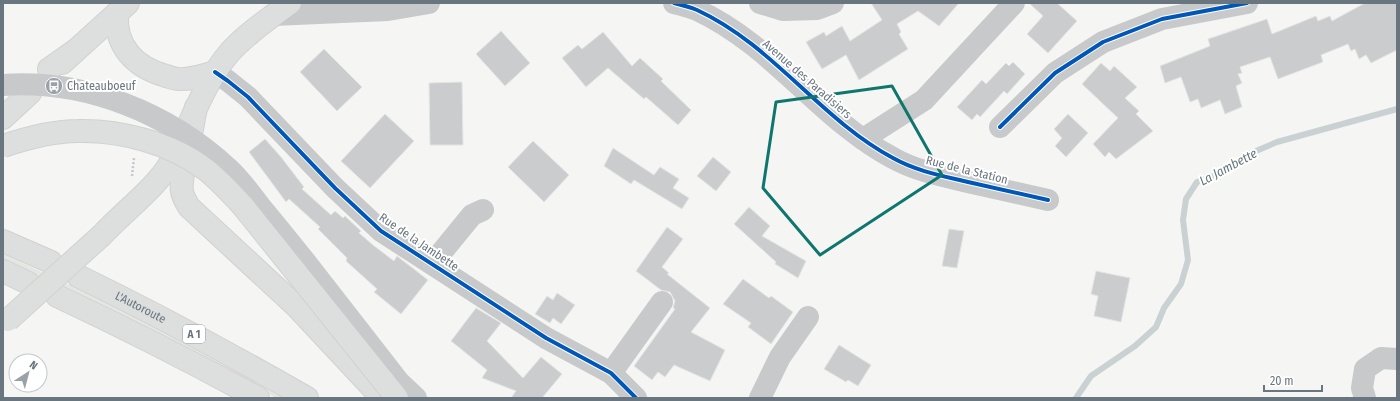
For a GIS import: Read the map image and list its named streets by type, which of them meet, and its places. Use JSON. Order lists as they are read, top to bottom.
{
  "streets": {
    "main road": ["L'Autoroute", "A 1"],
    "street": ["Avenue des Paradisiers", "Rue de la Station", "Rue de la Jambette"]
  },
  "crossings": [
    ["Avenue des Paradisiers", "Rue de la Station"]
  ],
  "water": ["La Jambette"],
  "places": {
    "bus stop": ["Chateauboeuf"]
  },
  "scale_bar": "20 m",
  "north": "top right"
}
